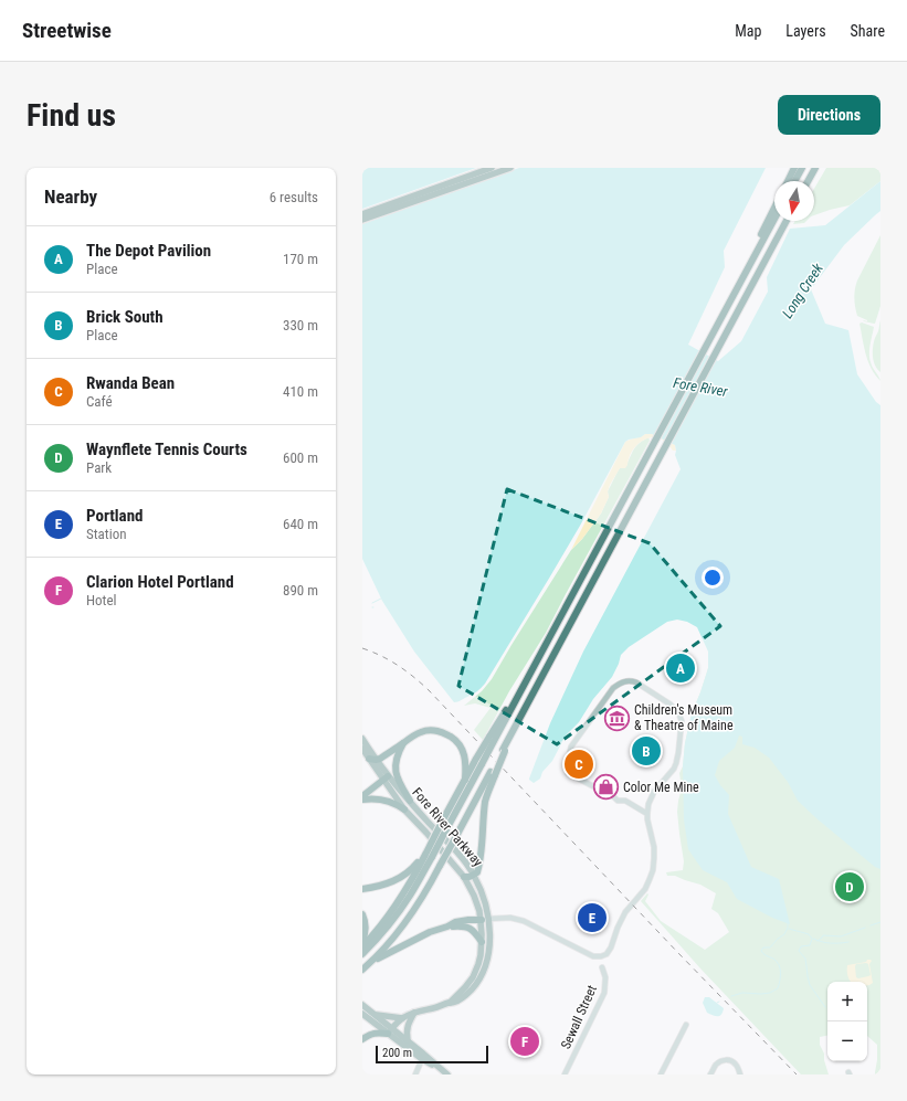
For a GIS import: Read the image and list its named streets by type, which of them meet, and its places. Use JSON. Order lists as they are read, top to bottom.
{
  "streets": {
    "main road": ["Fore River Parkway"],
    "street": ["Sewall Street"]
  },
  "water": ["Long Creek", "Fore River"],
  "places": {
    "museum": ["Children's Museum & Theatre of Maine"],
    "shop": ["Color Me Mine"]
  },
  "scale_bar": "200 m",
  "north": "bottom",
  "page": {
    "header": "Streetwise",
    "nav": ["Map", "Layers", "Share"],
    "buttons": "Directions",
    "title": "Find us",
    "heading": ["Nearby", "6 results"],
    "list": [
      {
        "mark": "A",
        "name": "The Depot Pavilion",
        "note": "Place",
        "value": "170 m"
      },
      {
        "mark": "B",
        "name": "Brick South",
        "note": "Place",
        "value": "330 m"
      },
      {
        "mark": "C",
        "name": "Rwanda Bean",
        "note": "Café",
        "value": "410 m"
      },
      {
        "mark": "D",
        "name": "Waynflete Tennis Courts",
        "note": "Park",
        "value": "600 m"
      },
      {
        "mark": "E",
        "name": "Portland",
        "note": "Station",
        "value": "640 m"
      },
      {
        "mark": "F",
        "name": "Clarion Hotel Portland",
        "note": "Hotel",
        "value": "890 m"
      }
    ],
    "pins": [
      "A",
      "B",
      "C",
      "D",
      "E",
      "F"
    ],
    "map_buttons": ["+", "−"],
    "scale": "200 m"
  }
}
